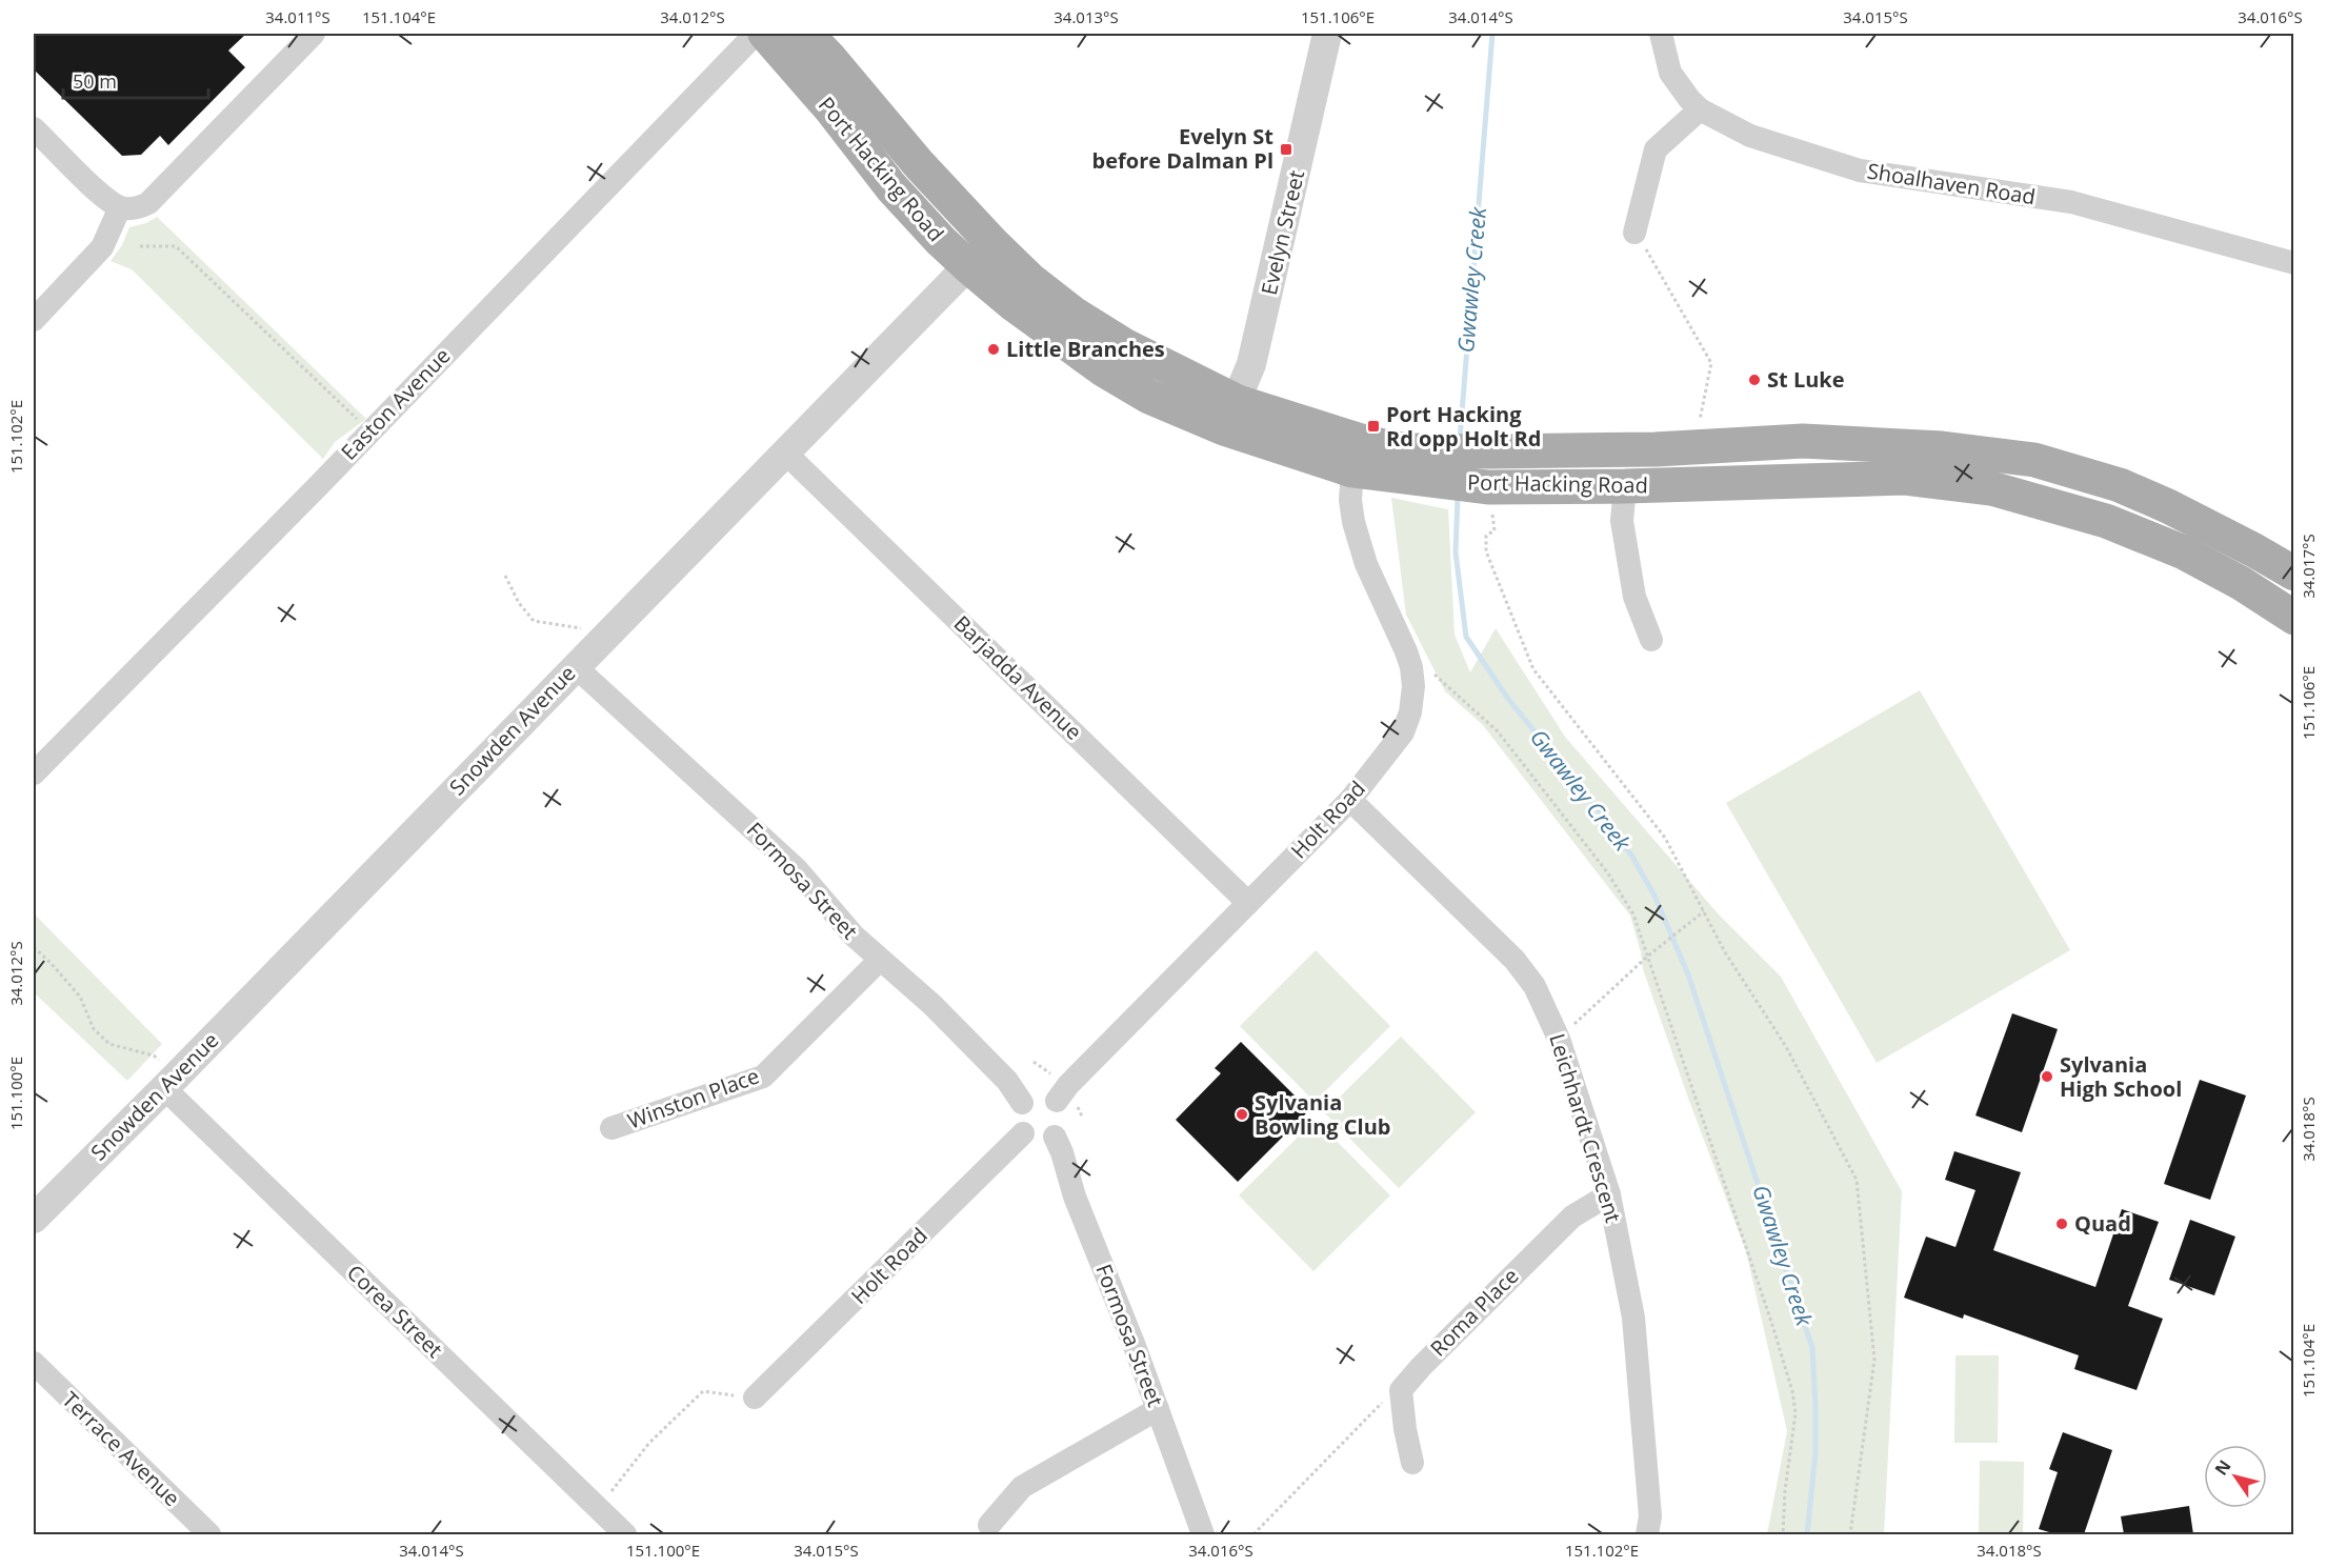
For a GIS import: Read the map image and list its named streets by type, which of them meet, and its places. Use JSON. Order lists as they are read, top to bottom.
{
  "streets": {
    "main road": ["Port Hacking Road"],
    "street": [
      "Shoalhaven Road",
      "Evelyn Street",
      "Easton Avenue",
      "Barjadda Avenue",
      "Snowden Avenue",
      "Holt Road",
      "Formosa Street",
      "Winston Place",
      "Leichhardt Crescent",
      "Corea Street",
      "Roma Place",
      "Terrace Avenue"
    ]
  },
  "crossings": [
    ["Port Hacking Road", "Evelyn Street"],
    ["Port Hacking Road", "Snowden Avenue"],
    ["Port Hacking Road", "Holt Road"],
    ["Barjadda Avenue", "Snowden Avenue"],
    ["Barjadda Avenue", "Holt Road"],
    ["Snowden Avenue", "Formosa Street"],
    ["Snowden Avenue", "Corea Street"],
    ["Holt Road", "Formosa Street"],
    ["Holt Road", "Leichhardt Crescent"],
    ["Formosa Street", "Winston Place"],
    ["Leichhardt Crescent", "Roma Place"]
  ],
  "water": ["Gwawley Creek"],
  "places": {
    "transit": ["Evelyn St before Dalman Pl", "Port Hacking Rd opp Holt Rd"],
    "other": [
      "Little Branches",
      "St Luke",
      "Sylvania High School",
      "Sylvania Bowling Club",
      "Quad"
    ]
  },
  "scale_bar": "50 m",
  "north": "top left",
  "coordinates": [
    "34.011°S",
    "151.104°E",
    "34.012°S",
    "34.013°S",
    "151.106°E",
    "34.014°S",
    "34.015°S",
    "34.016°S",
    "151.102°E",
    "34.017°S",
    "151.100°E",
    "34.018°S"
  ]
}
